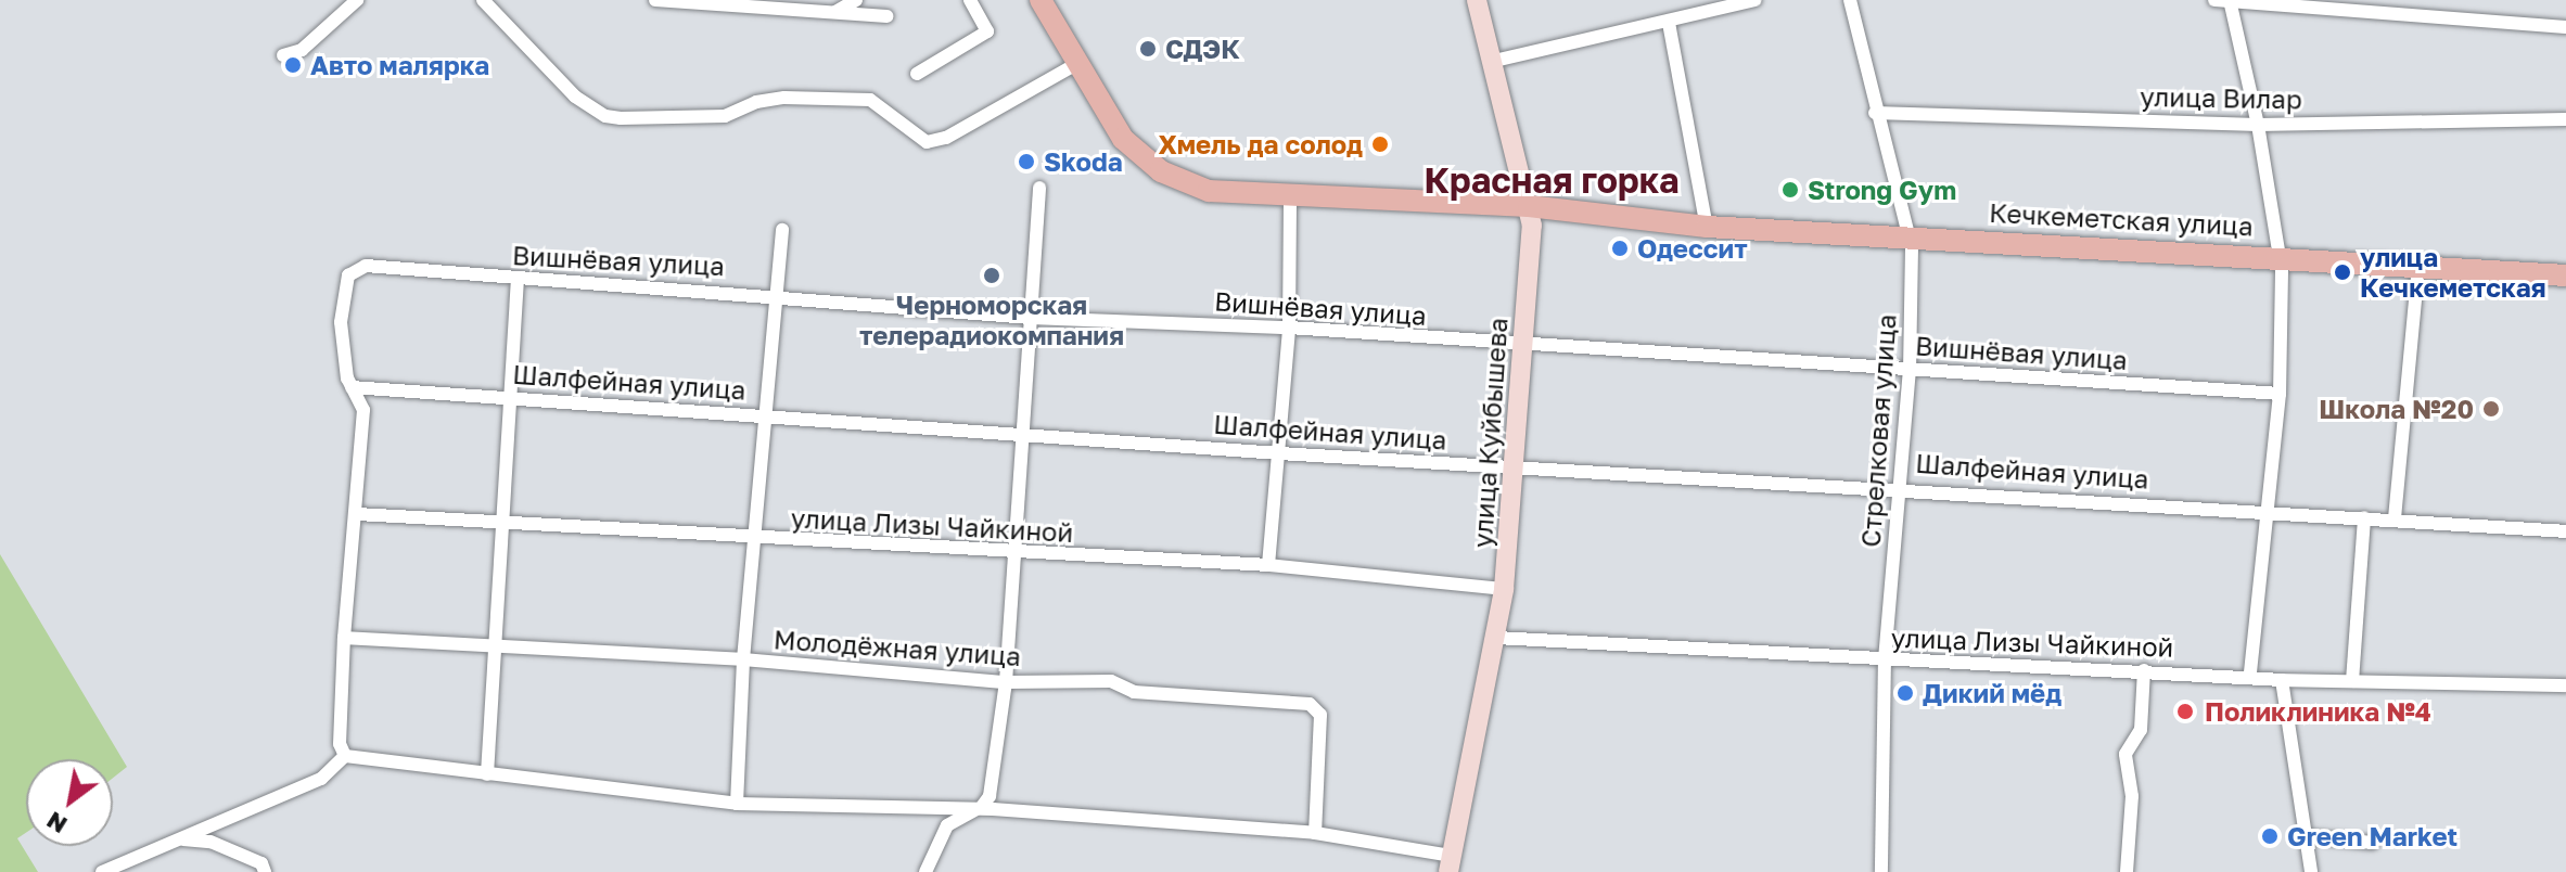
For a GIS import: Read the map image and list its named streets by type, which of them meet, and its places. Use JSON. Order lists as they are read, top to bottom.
{
  "streets": {
    "main road": ["Кечкеметская улица", "улица Куйбышева"],
    "street": [
      "улица Вилар",
      "Вишнёвая улица",
      "Шалфейная улица",
      "Стрелковая улица",
      "улица Лизы Чайкиной",
      "Молодёжная улица"
    ]
  },
  "crossings": [
    ["улица Вилар", "Стрелковая улица"],
    ["Кечкеметская улица", "Стрелковая улица"],
    ["Кечкеметская улица", "улица Куйбышева"],
    ["Вишнёвая улица", "Шалфейная улица"],
    ["Вишнёвая улица", "Стрелковая улица"],
    ["Вишнёвая улица", "улица Куйбышева"],
    ["Шалфейная улица", "Стрелковая улица"],
    ["Шалфейная улица", "улица Куйбышева"],
    ["Стрелковая улица", "улица Лизы Чайкиной"],
    ["улица Куйбышева", "улица Лизы Чайкиной"]
  ],
  "districts": ["Красная горка"],
  "places": [
    "СДЭК",
    "Авто малярка",
    "Хмель да солод",
    "Skoda",
    "Strong Gym",
    "Одессит",
    "улица Кечкеметская",
    "Черноморская телерадиокомпания",
    "Школа №20",
    "Дикий мёд",
    "Поликлиника №4",
    "Green Market"
  ],
  "north": "bottom left"
}
